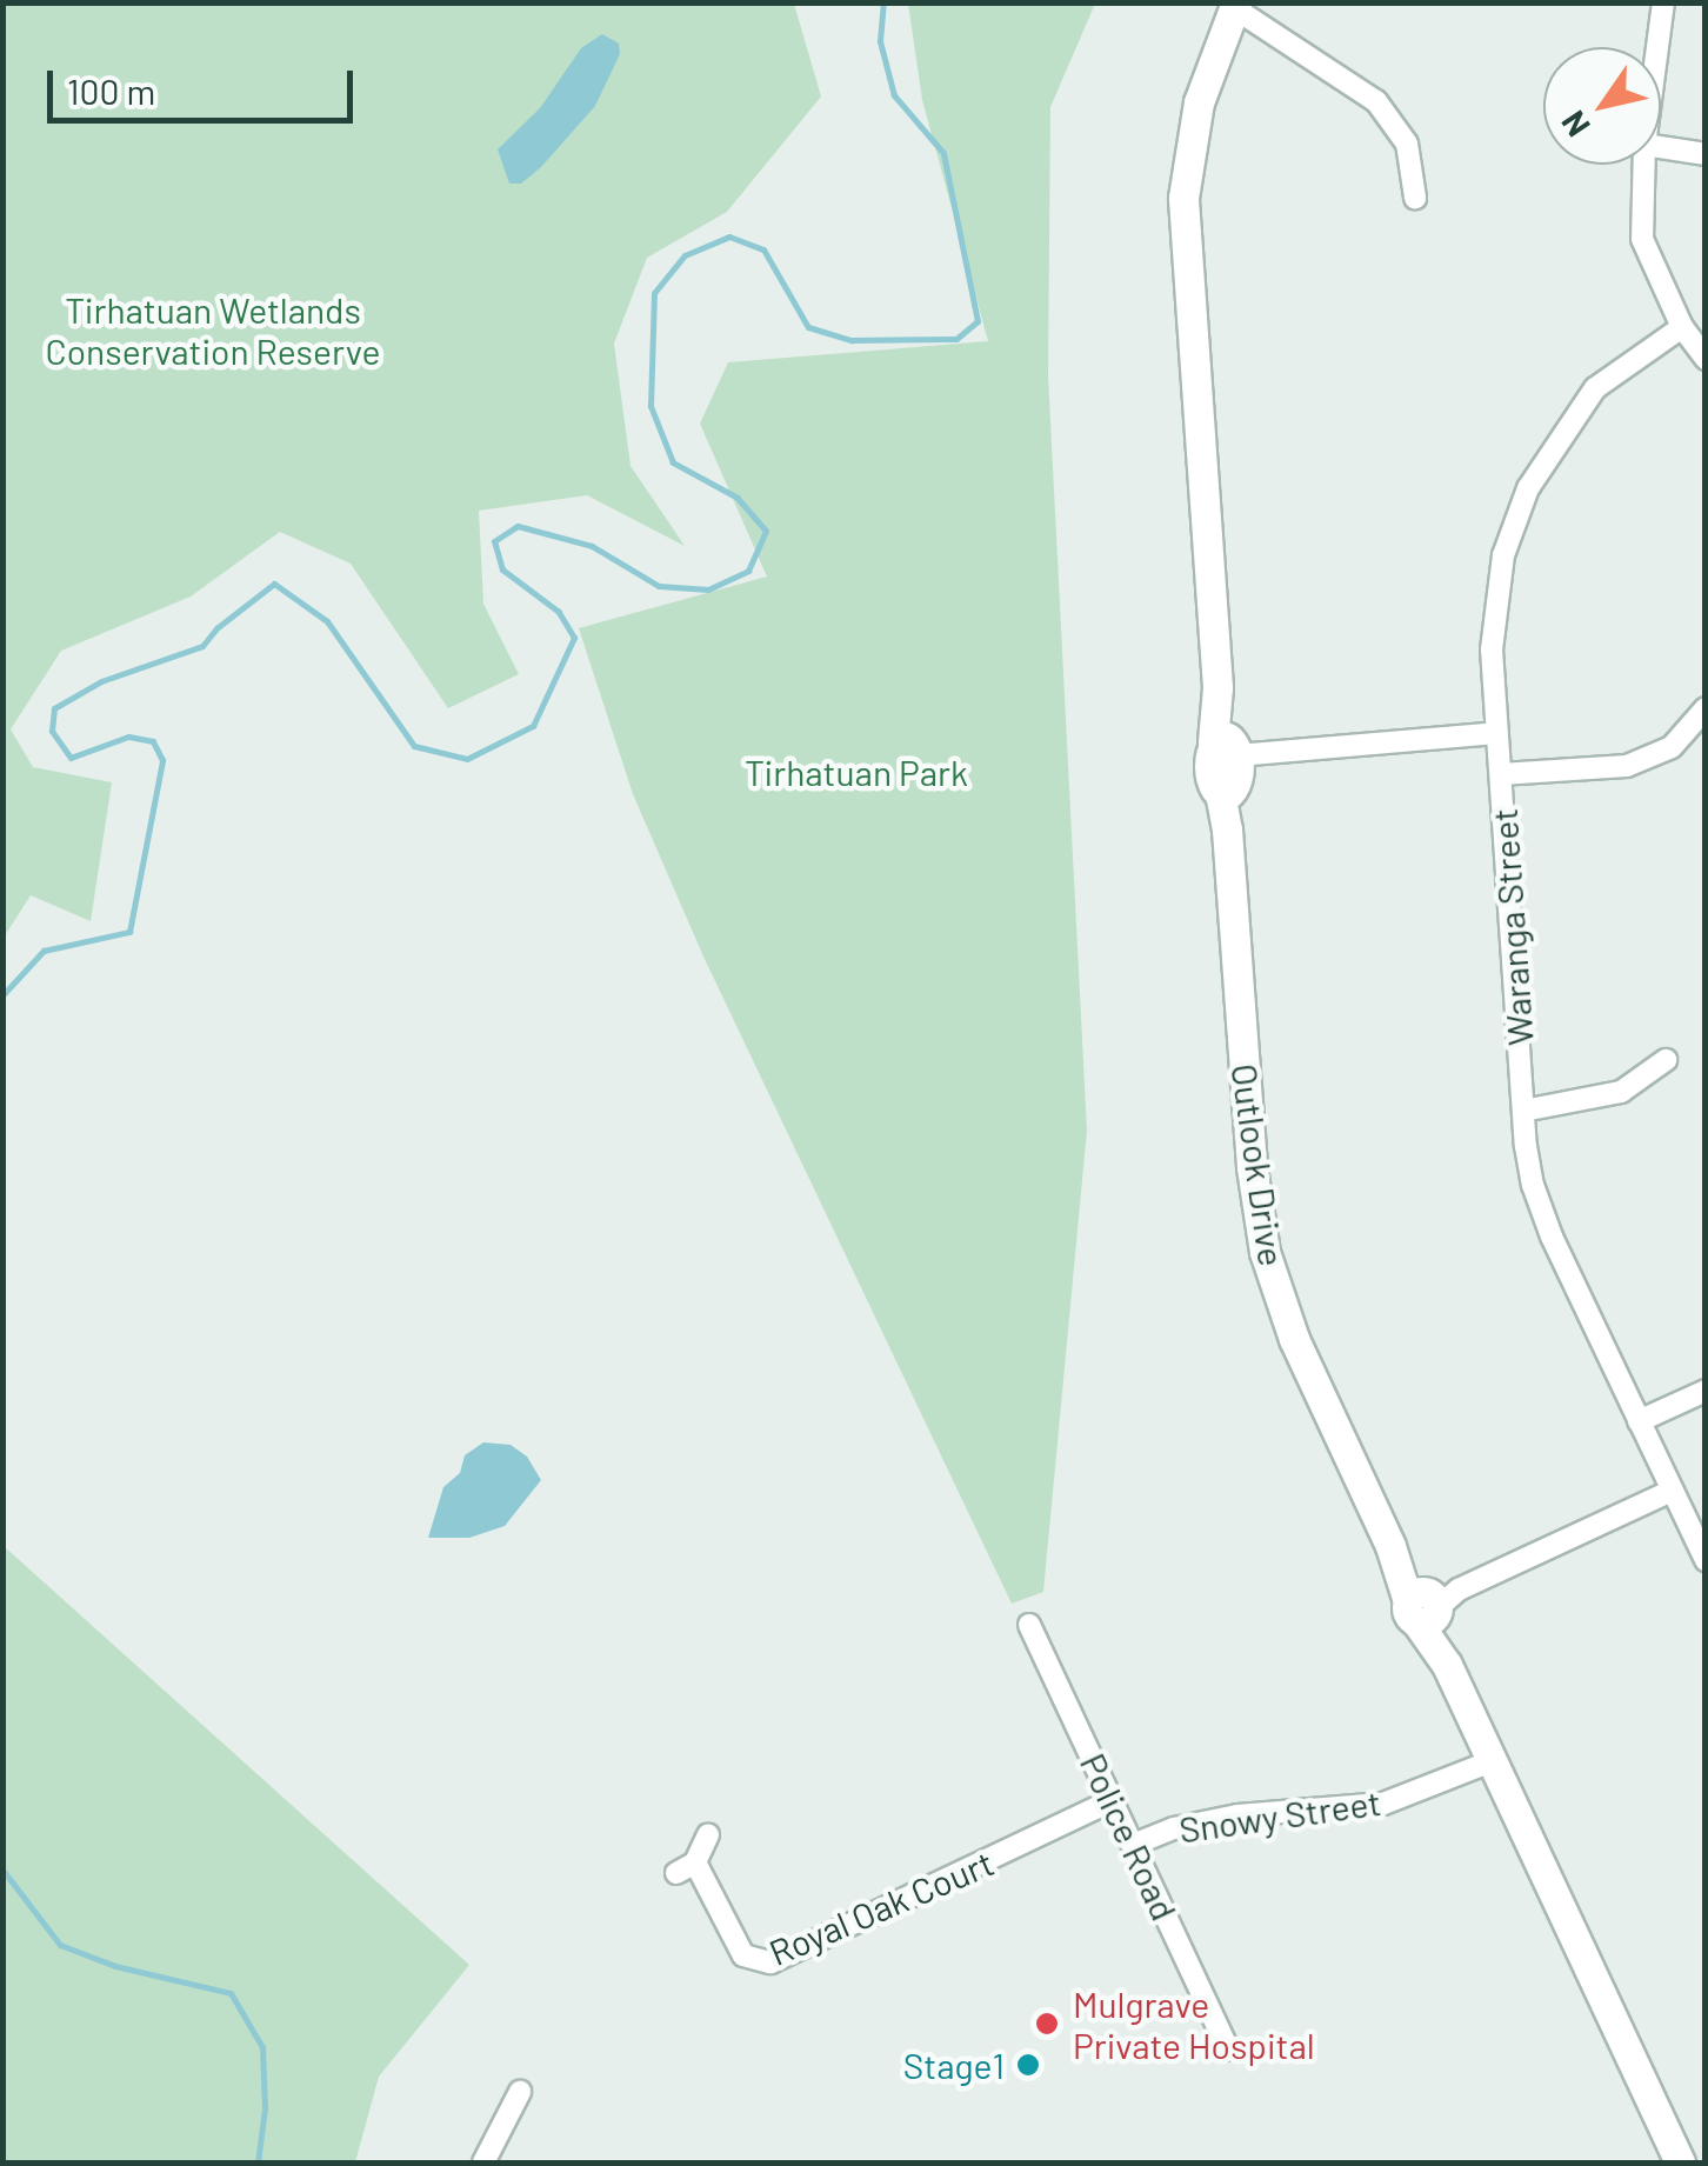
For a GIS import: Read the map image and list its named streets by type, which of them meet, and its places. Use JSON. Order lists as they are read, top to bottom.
{
  "streets": {
    "street": [
      "Waranga Street",
      "Outlook Drive",
      "Snowy Street",
      "Police Road",
      "Royal Oak Court"
    ]
  },
  "crossings": [
    ["Outlook Drive", "Snowy Street"],
    ["Snowy Street", "Police Road"],
    ["Police Road", "Royal Oak Court"]
  ],
  "parks": ["Tirhatuan Wetlands Conservation Reserve", "Tirhatuan Park"],
  "places": ["Mulgrave Private Hospital", "Stage1"],
  "scale_bar": "100 m",
  "north": "bottom left"
}
